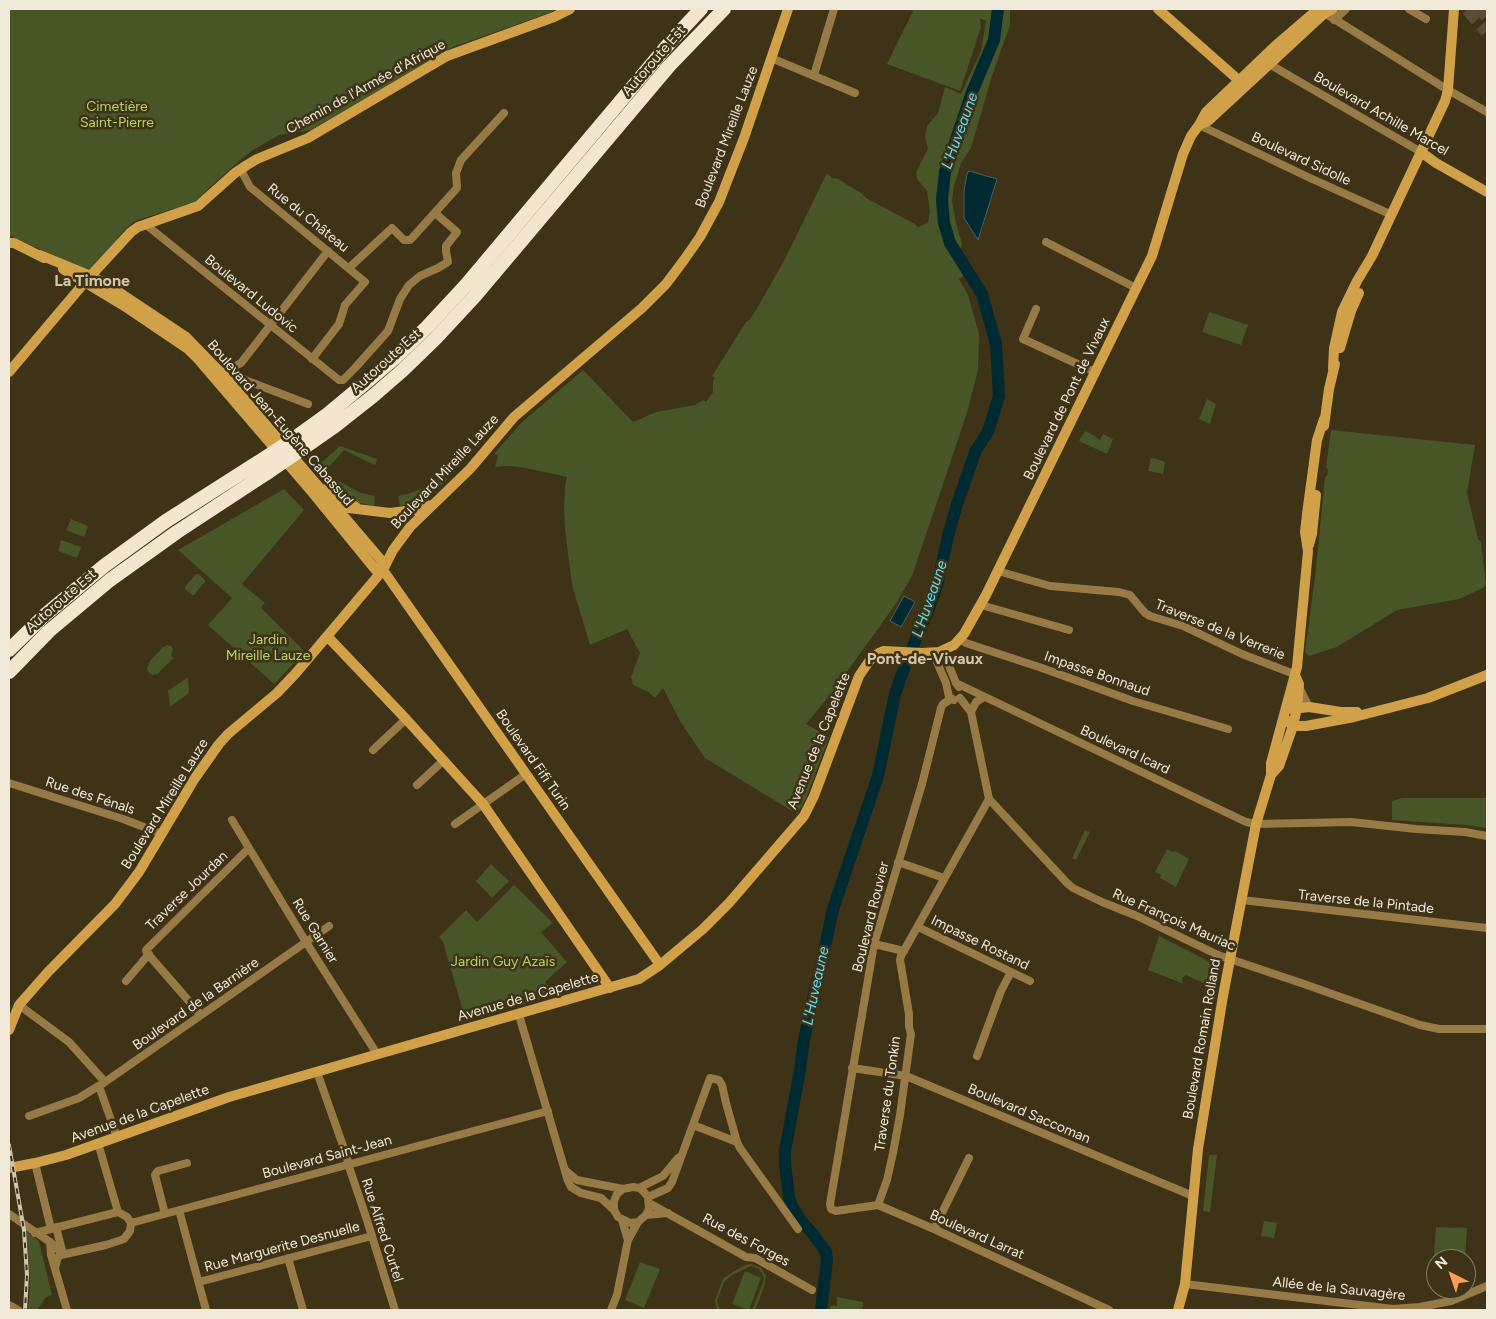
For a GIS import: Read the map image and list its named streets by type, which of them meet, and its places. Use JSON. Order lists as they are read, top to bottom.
{
  "streets": {
    "highway": ["Autoroute Est"],
    "street": [
      "Chemin de l'Armée d'Afrique",
      "Boulevard Achille Marcel",
      "Boulevard Mireille Lauze",
      "Boulevard Sidolle",
      "Rue du Château",
      "Boulevard Ludovic",
      "Boulevard de Pont de Vivaux",
      "Boulevard Jean-Eugène Cabassud",
      "Traverse de la Verrerie",
      "Impasse Bonnaud",
      "Avenue de la Capelette",
      "Boulevard Icard",
      "Boulevard Fifi Turin",
      "Rue des Fénals",
      "Traverse Jourdan",
      "Traverse de la Pintade",
      "Boulevard Rouvier",
      "Rue François Mauriac",
      "Rue Garnier",
      "Impasse Rostand",
      "Boulevard de la Barnière",
      "Boulevard Romain Rolland",
      "Traverse du Tonkin",
      "Boulevard Saccoman",
      "Boulevard Saint-Jean",
      "Rue Alfred Curtel",
      "Boulevard Larrat",
      "Rue des Forges",
      "Rue Marguerite Desnuelle",
      "Allée de la Sauvagère"
    ]
  },
  "crossings": [
    ["Chemin de l'Armée d'Afrique", "Rue du Château"],
    ["Chemin de l'Armée d'Afrique", "Boulevard Ludovic"],
    ["Chemin de l'Armée d'Afrique", "Boulevard Jean-Eugène Cabassud"],
    ["Boulevard Achille Marcel", "Boulevard de Pont de Vivaux"],
    ["Boulevard Achille Marcel", "Boulevard Romain Rolland"],
    ["Boulevard Mireille Lauze", "Boulevard Jean-Eugène Cabassud"],
    ["Boulevard Mireille Lauze", "Boulevard Fifi Turin"],
    ["Boulevard Mireille Lauze", "Rue des Fénals"],
    ["Boulevard Sidolle", "Boulevard de Pont de Vivaux"],
    ["Boulevard Sidolle", "Boulevard Romain Rolland"],
    ["Rue du Château", "Boulevard Ludovic"],
    ["Boulevard de Pont de Vivaux", "Traverse de la Verrerie"],
    ["Boulevard de Pont de Vivaux", "Impasse Bonnaud"],
    ["Boulevard de Pont de Vivaux", "Avenue de la Capelette"],
    ["Boulevard Jean-Eugène Cabassud", "Boulevard Fifi Turin"],
    ["Traverse de la Verrerie", "Boulevard Romain Rolland"],
    ["Avenue de la Capelette", "Boulevard Fifi Turin"],
    ["Avenue de la Capelette", "Rue Garnier"],
    ["Avenue de la Capelette", "Rue Alfred Curtel"],
    ["Boulevard Icard", "Boulevard Romain Rolland"],
    ["Traverse Jourdan", "Rue Garnier"],
    ["Traverse de la Pintade", "Boulevard Romain Rolland"],
    ["Boulevard Rouvier", "Traverse du Tonkin"],
    ["Boulevard Rouvier", "Boulevard Saccoman"],
    ["Boulevard Rouvier", "Boulevard Larrat"],
    ["Rue François Mauriac", "Boulevard Romain Rolland"],
    ["Rue François Mauriac", "Traverse du Tonkin"],
    ["Rue Garnier", "Boulevard de la Barnière"],
    ["Impasse Rostand", "Traverse du Tonkin"],
    ["Boulevard Romain Rolland", "Boulevard Saccoman"],
    ["Boulevard Romain Rolland", "Allée de la Sauvagère"],
    ["Traverse du Tonkin", "Boulevard Saccoman"],
    ["Traverse du Tonkin", "Boulevard Larrat"],
    ["Boulevard Saint-Jean", "Rue Alfred Curtel"],
    ["Rue Alfred Curtel", "Rue Marguerite Desnuelle"]
  ],
  "districts": ["La Timone", "Pont-de-Vivaux"],
  "water": ["L'Huveaune"],
  "parks": ["Cimetière Saint-Pierre", "Jardin Mireille Lauze", "Jardin Guy Azaïs"],
  "north": "top left"
}
